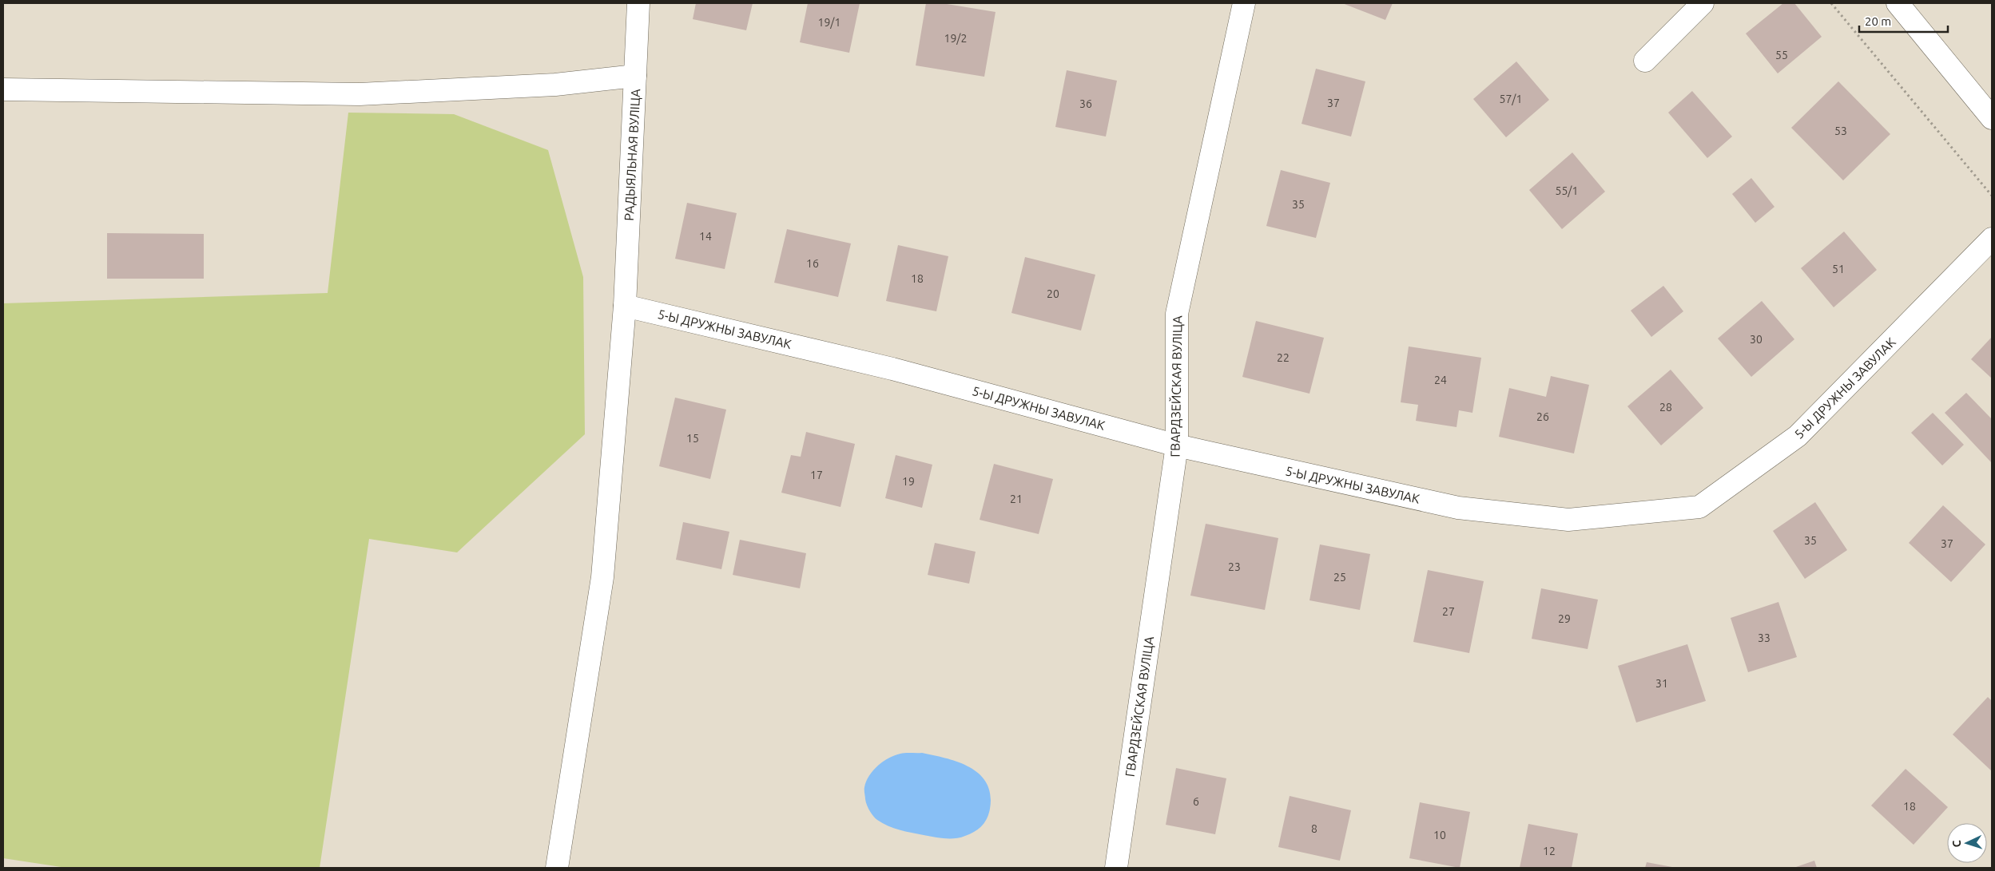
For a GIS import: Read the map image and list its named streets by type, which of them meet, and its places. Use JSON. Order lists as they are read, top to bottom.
{
  "streets": {
    "street": ["РАДЫЯЛЬНАЯ ВУЛІЦА", "5-Ы ДРУЖНЫ ЗАВУЛАК", "ГВАРДЗЕЙСКАЯ ВУЛІЦА"]
  },
  "crossings": [
    ["РАДЫЯЛЬНАЯ ВУЛІЦА", "5-Ы ДРУЖНЫ ЗАВУЛАК"],
    ["5-Ы ДРУЖНЫ ЗАВУЛАК", "ГВАРДЗЕЙСКАЯ ВУЛІЦА"]
  ],
  "house_numbers": [
    "19/1",
    "19/2",
    "55",
    "57/1",
    "37",
    "36",
    "53",
    "55/1",
    "35",
    "14",
    "16",
    "51",
    "18",
    "20",
    "30",
    "22",
    "24",
    "28",
    "26",
    "15",
    "17",
    "19",
    "21",
    "35",
    "37",
    "23",
    "25",
    "27",
    "29",
    "33",
    "31",
    "6",
    "18",
    "8",
    "10",
    "12"
  ],
  "scale_bar": "20 m",
  "north": "left"
}
